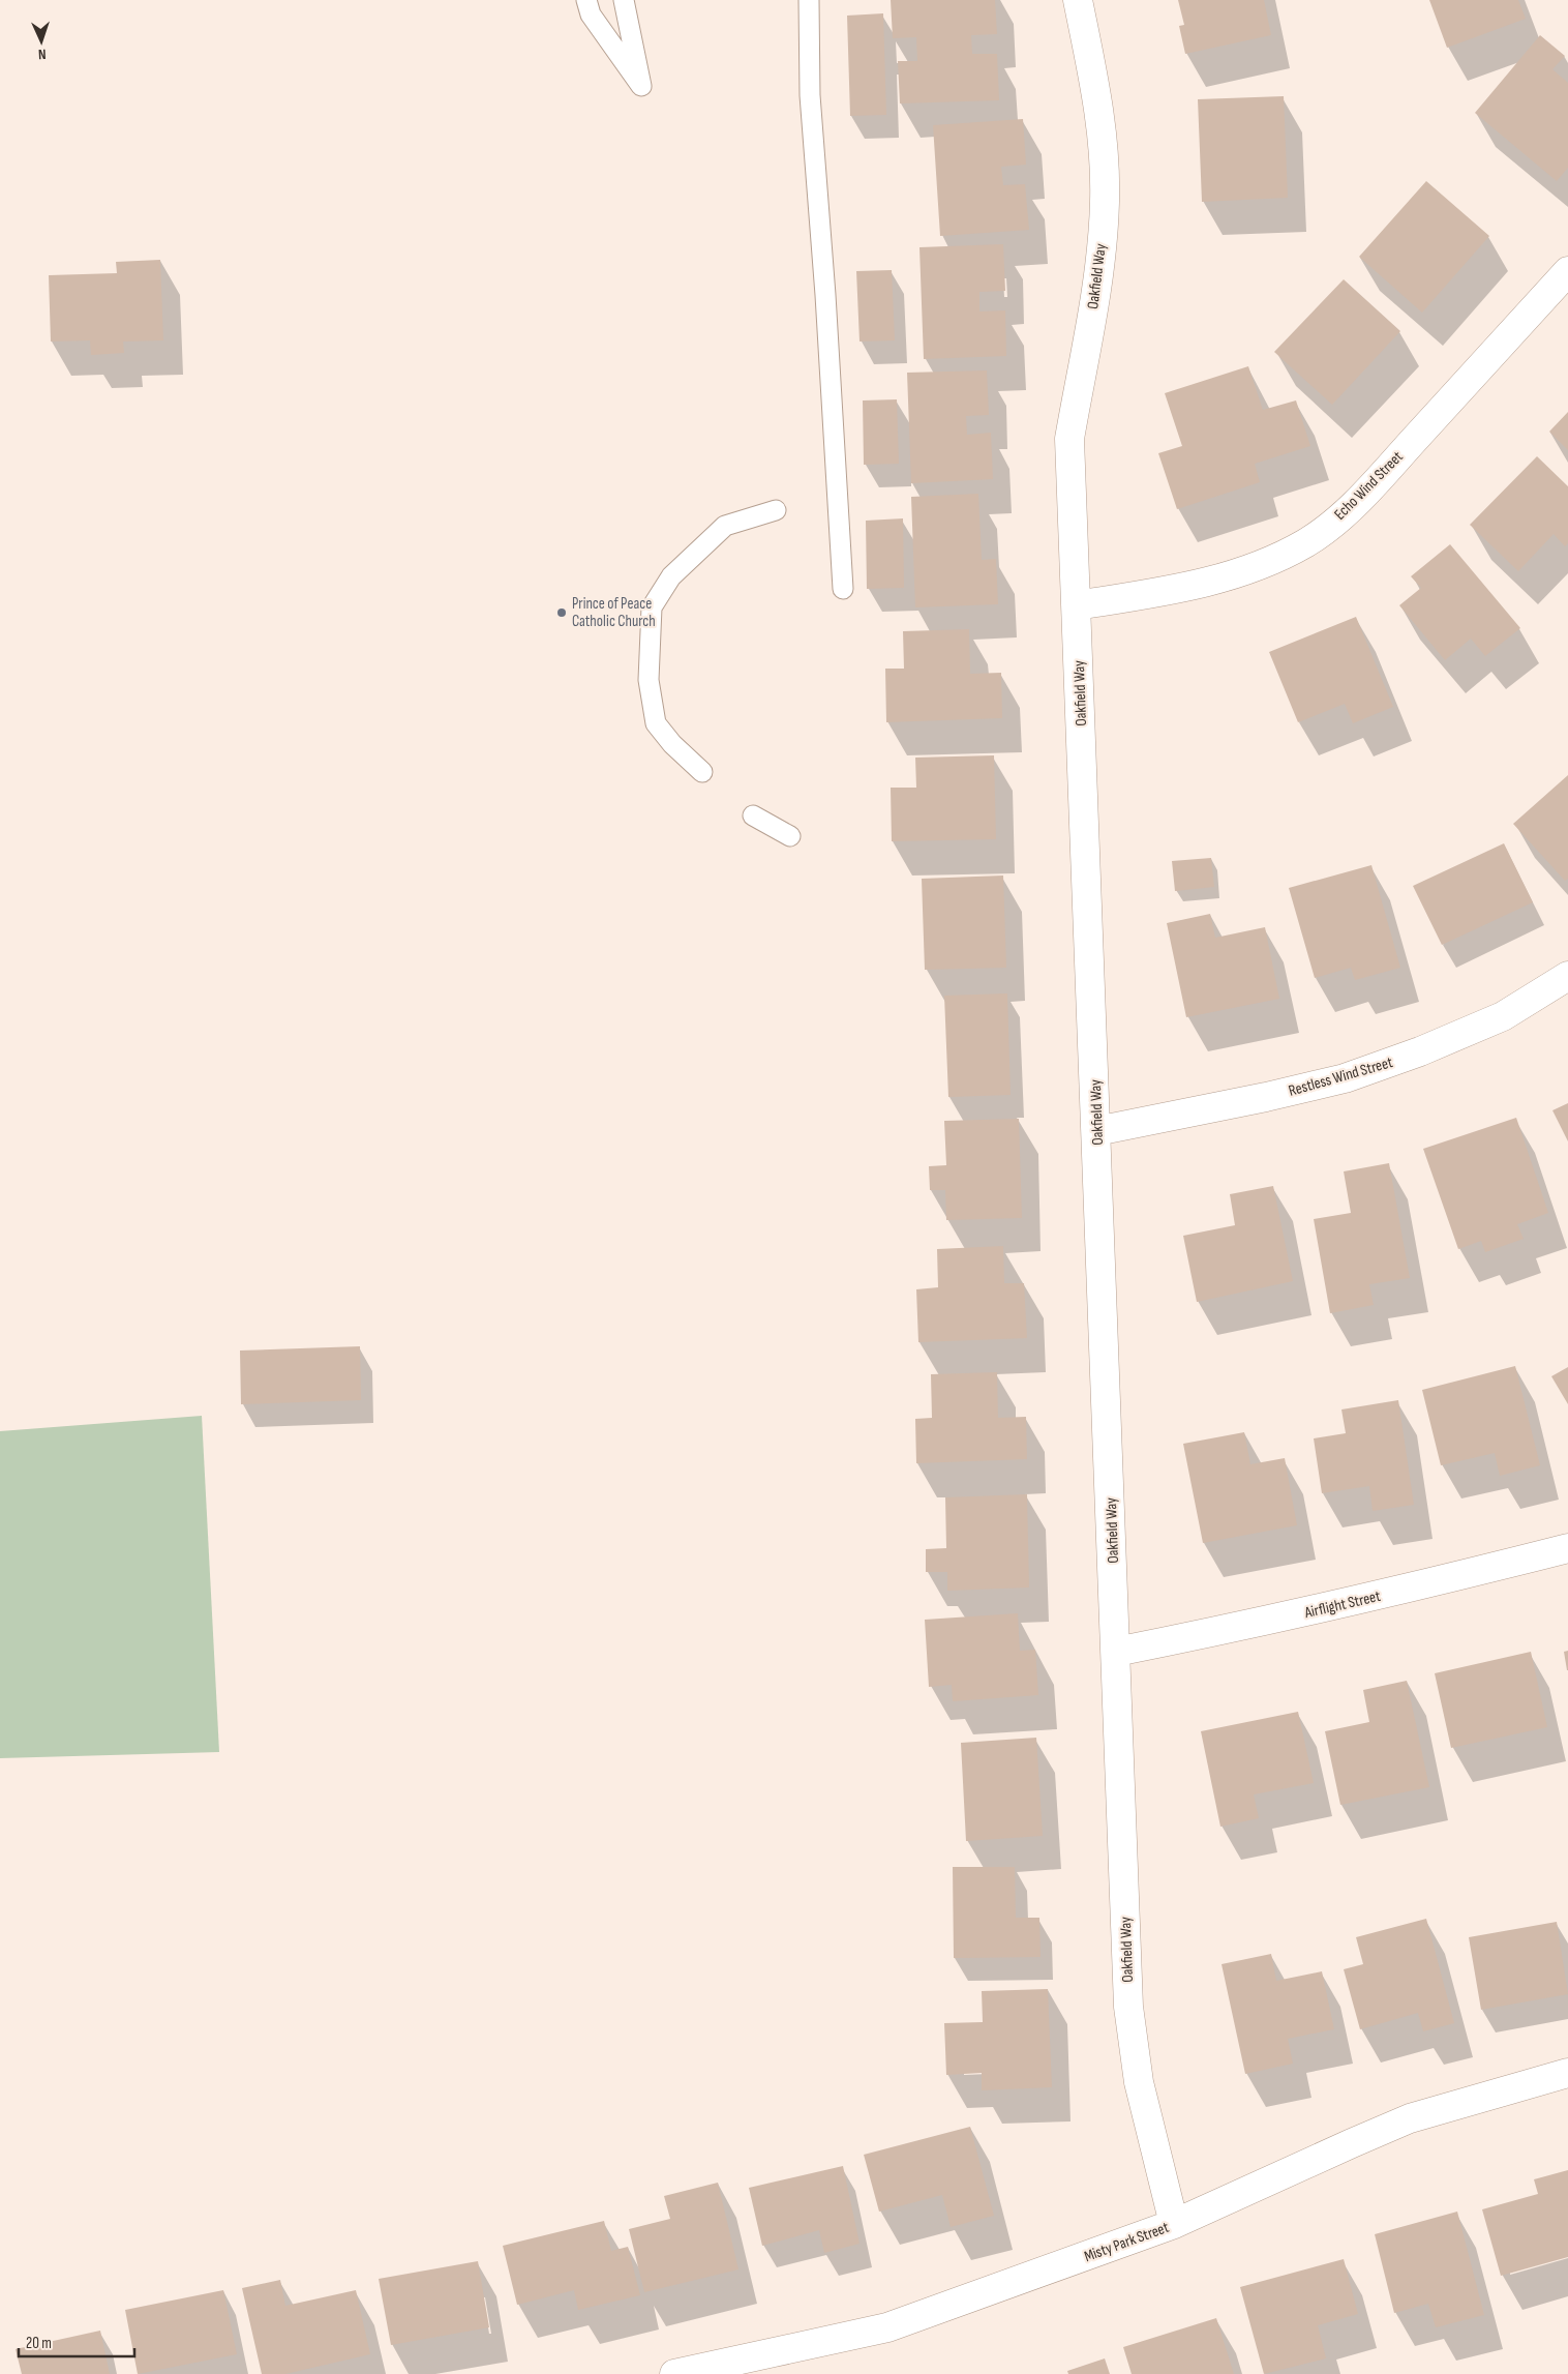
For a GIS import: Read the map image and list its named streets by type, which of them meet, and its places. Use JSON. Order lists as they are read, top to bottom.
{
  "streets": {
    "street": [
      "Oakfield Way",
      "Echo Wind Street",
      "Restless Wind Street",
      "Airflight Street",
      "Misty Park Street"
    ]
  },
  "crossings": [
    ["Oakfield Way", "Echo Wind Street"],
    ["Oakfield Way", "Restless Wind Street"],
    ["Oakfield Way", "Airflight Street"],
    ["Oakfield Way", "Misty Park Street"]
  ],
  "places": ["Prince of Peace Catholic Church"],
  "scale_bar": "20 m",
  "north": "bottom"
}
